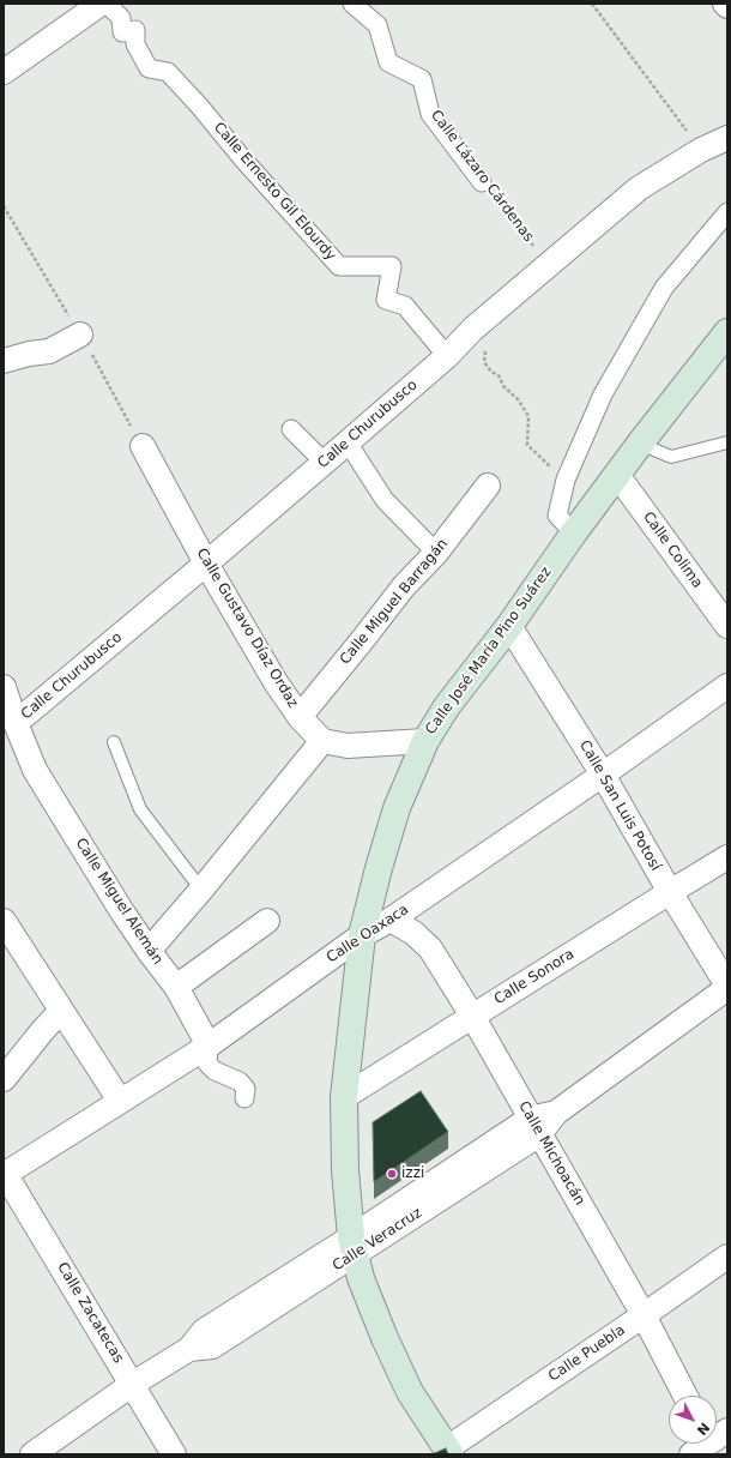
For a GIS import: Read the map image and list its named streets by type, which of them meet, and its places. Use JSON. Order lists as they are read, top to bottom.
{
  "streets": {
    "main road": ["Calle José María Pino Suárez"],
    "street": [
      "Calle Lázaro Cárdenas",
      "Calle Ernesto Gil Elourdy",
      "Calle Churubusco",
      "Calle Colima",
      "Calle Miguel Barragán",
      "Calle Gustavo Díaz Ordaz",
      "Calle San Luis Potosí",
      "Calle Miguel Alemán",
      "Calle Oaxaca",
      "Calle Sonora",
      "Calle Michoacán",
      "Calle Veracruz",
      "Calle Zacatecas",
      "Calle Puebla"
    ]
  },
  "crossings": [
    ["Calle Lázaro Cárdenas", "Calle Churubusco"],
    ["Calle Ernesto Gil Elourdy", "Calle Churubusco"],
    ["Calle Churubusco", "Calle Gustavo Díaz Ordaz"],
    ["Calle Churubusco", "Calle Miguel Alemán"],
    ["Calle Colima", "Calle José María Pino Suárez"],
    ["Calle Miguel Barragán", "Calle Gustavo Díaz Ordaz"],
    ["Calle José María Pino Suárez", "Calle San Luis Potosí"],
    ["Calle José María Pino Suárez", "Calle Oaxaca"],
    ["Calle José María Pino Suárez", "Calle Sonora"],
    ["Calle José María Pino Suárez", "Calle Veracruz"],
    ["Calle José María Pino Suárez", "Calle Puebla"],
    ["Calle San Luis Potosí", "Calle Oaxaca"],
    ["Calle San Luis Potosí", "Calle Sonora"],
    ["Calle San Luis Potosí", "Calle Veracruz"],
    ["Calle Miguel Alemán", "Calle Oaxaca"],
    ["Calle Oaxaca", "Calle Michoacán"],
    ["Calle Oaxaca", "Calle Zacatecas"],
    ["Calle Sonora", "Calle Michoacán"],
    ["Calle Michoacán", "Calle Veracruz"],
    ["Calle Michoacán", "Calle Puebla"],
    ["Calle Veracruz", "Calle Zacatecas"]
  ],
  "places": ["izzi"],
  "north": "bottom right"
}
